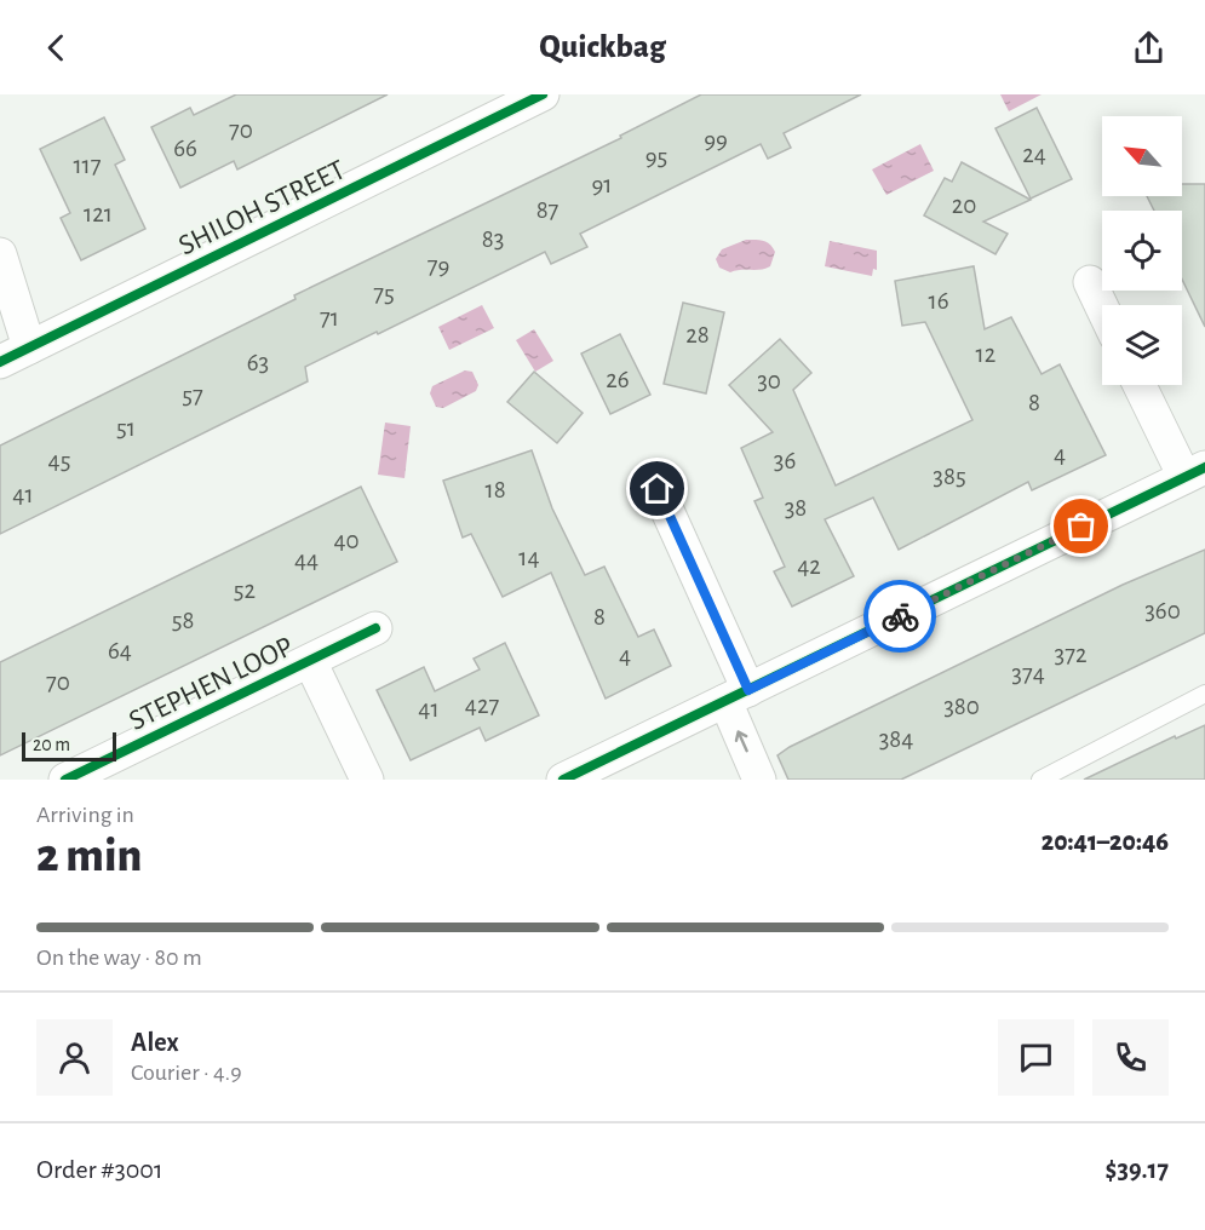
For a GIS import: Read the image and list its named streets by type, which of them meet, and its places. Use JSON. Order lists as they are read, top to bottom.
{
  "streets": {
    "street": ["SHILOH STREET", "STEPHEN LOOP"]
  },
  "house_numbers": [
    "70",
    "99",
    "66",
    "24",
    "95",
    "117",
    "91",
    "20",
    "87",
    "121",
    "83",
    "79",
    "75",
    "16",
    "71",
    "28",
    "12",
    "63",
    "26",
    "30",
    "57",
    "8",
    "51",
    "4",
    "45",
    "36",
    "385",
    "18",
    "41",
    "38",
    "40",
    "14",
    "44",
    "42",
    "52",
    "360",
    "8",
    "58",
    "64",
    "372",
    "4",
    "374",
    "70",
    "427",
    "380",
    "41",
    "384"
  ],
  "scale_bar": "20 m",
  "north": "top left",
  "page": {
    "header": "Quickbag",
    "scale": "20 m",
    "heading": ["2 min", "Arriving in", "20:41–20:46"],
    "panel": [
      "Alex",
      "Courier · 4.9",
      "Order #3001",
      "$39.17"
    ],
    "bar": "On the way · 80 m"
  }
}
